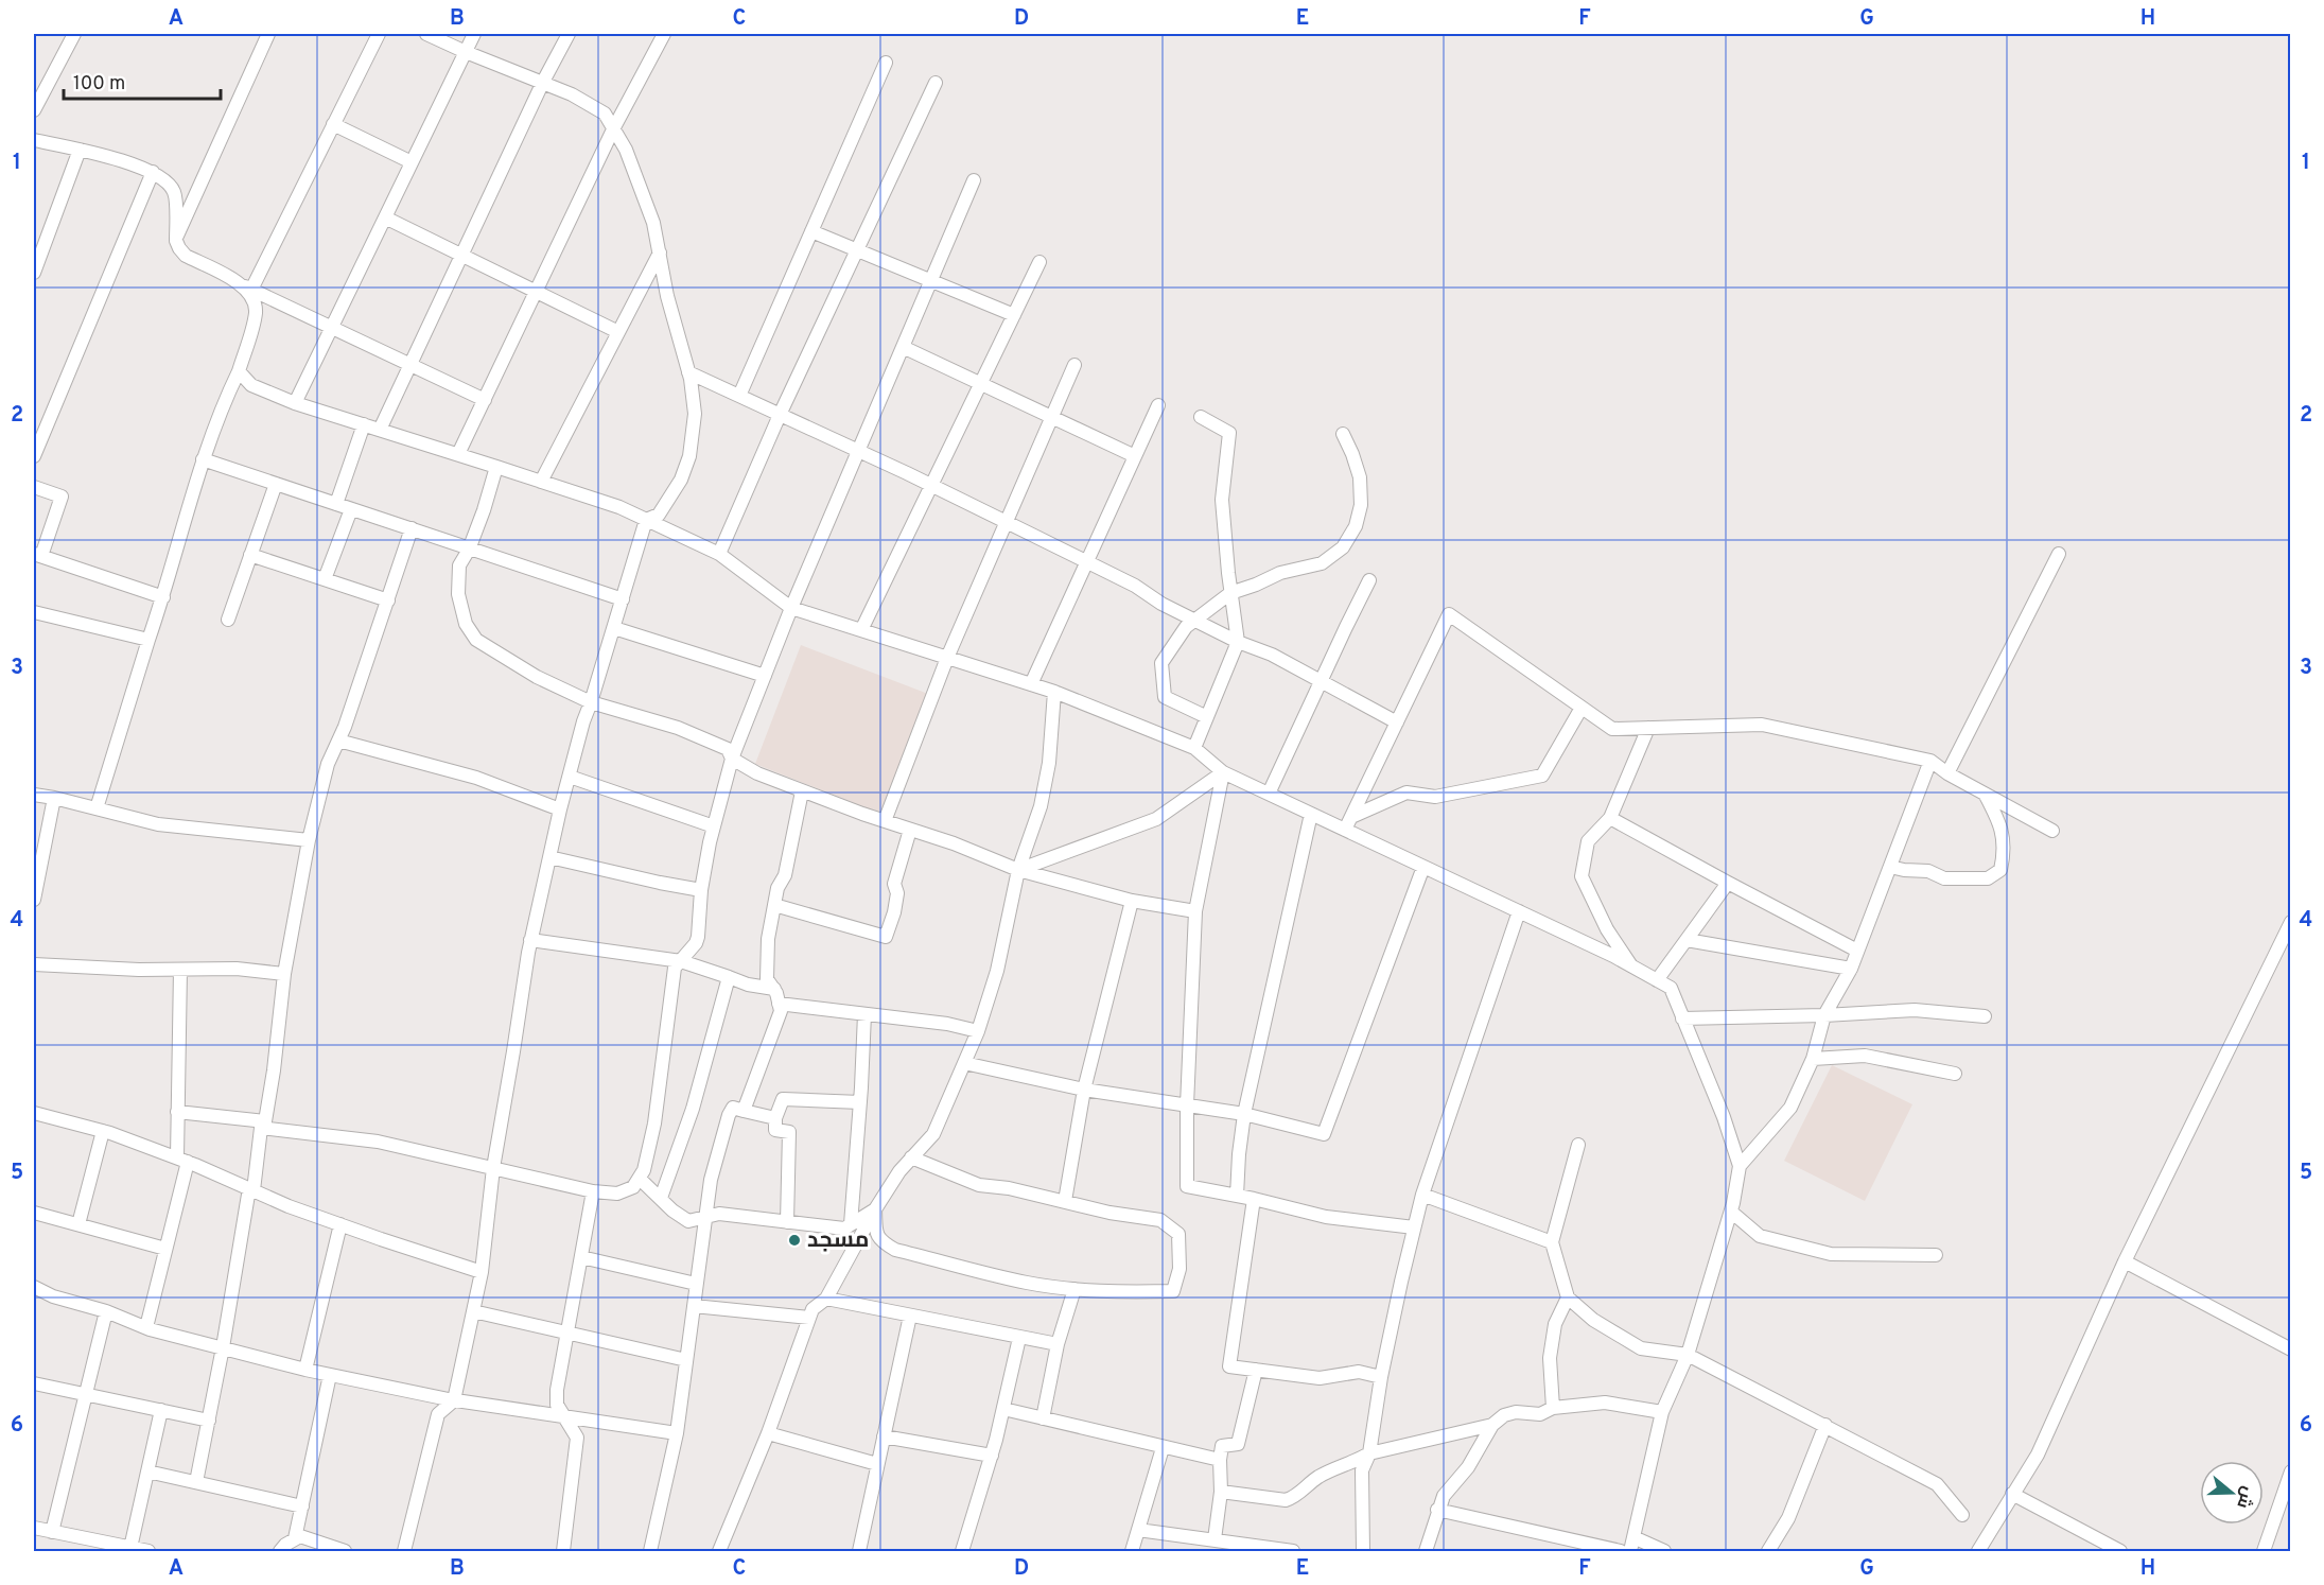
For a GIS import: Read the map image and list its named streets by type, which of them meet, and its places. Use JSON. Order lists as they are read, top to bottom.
{
  "places": ["مسجد"],
  "scale_bar": "100 m",
  "north": "right",
  "grid": {
    "columns": [
      "A",
      "B",
      "C",
      "D",
      "E",
      "F",
      "G",
      "H"
    ],
    "rows": [
      "1",
      "2",
      "3",
      "4",
      "5",
      "6"
    ]
  }
}
